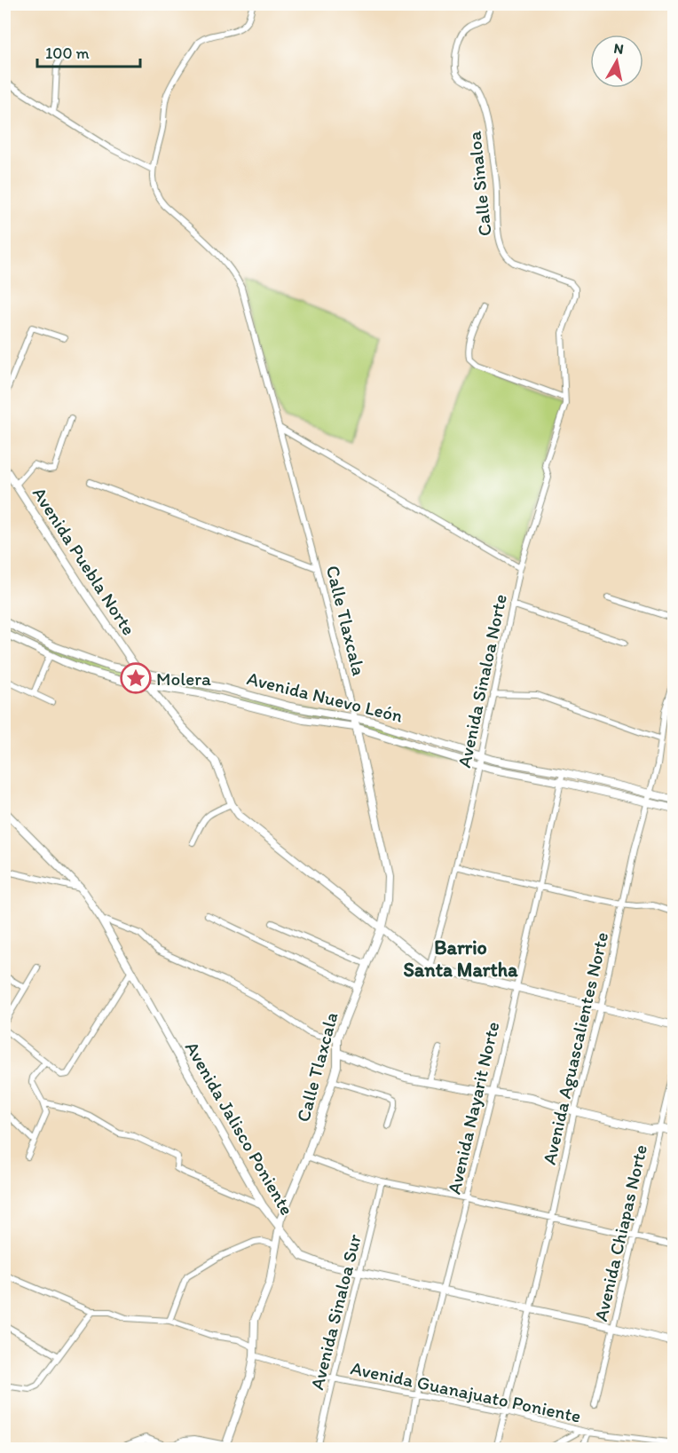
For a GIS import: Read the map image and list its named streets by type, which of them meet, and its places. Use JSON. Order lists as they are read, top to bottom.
{
  "streets": {
    "street": [
      "Calle Sinaloa",
      "Avenida Puebla Norte",
      "Calle Tlaxcala",
      "Avenida Sinaloa Norte",
      "Avenida Nuevo León",
      "Avenida Aguascalientes Norte",
      "Avenida Nayarit Norte",
      "Avenida Jalisco Poniente",
      "Avenida Chiapas Norte",
      "Avenida Sinaloa Sur",
      "Avenida Guanajuato Poniente"
    ]
  },
  "crossings": [
    ["Calle Sinaloa", "Avenida Sinaloa Norte"],
    ["Avenida Puebla Norte", "Avenida Nuevo León"],
    ["Calle Tlaxcala", "Avenida Nuevo León"],
    ["Calle Tlaxcala", "Avenida Jalisco Poniente"],
    ["Calle Tlaxcala", "Avenida Guanajuato Poniente"],
    ["Avenida Sinaloa Norte", "Avenida Nuevo León"],
    ["Avenida Nuevo León", "Avenida Aguascalientes Norte"],
    ["Avenida Nuevo León", "Avenida Nayarit Norte"],
    ["Avenida Aguascalientes Norte", "Avenida Jalisco Poniente"],
    ["Avenida Aguascalientes Norte", "Avenida Guanajuato Poniente"],
    ["Avenida Nayarit Norte", "Avenida Jalisco Poniente"],
    ["Avenida Nayarit Norte", "Avenida Guanajuato Poniente"],
    ["Avenida Jalisco Poniente", "Avenida Chiapas Norte"],
    ["Avenida Jalisco Poniente", "Avenida Sinaloa Sur"],
    ["Avenida Sinaloa Sur", "Avenida Guanajuato Poniente"]
  ],
  "districts": ["Barrio Santa Martha"],
  "places": {
    "place": ["Molera"]
  },
  "scale_bar": "100 m",
  "north": "top"
}
